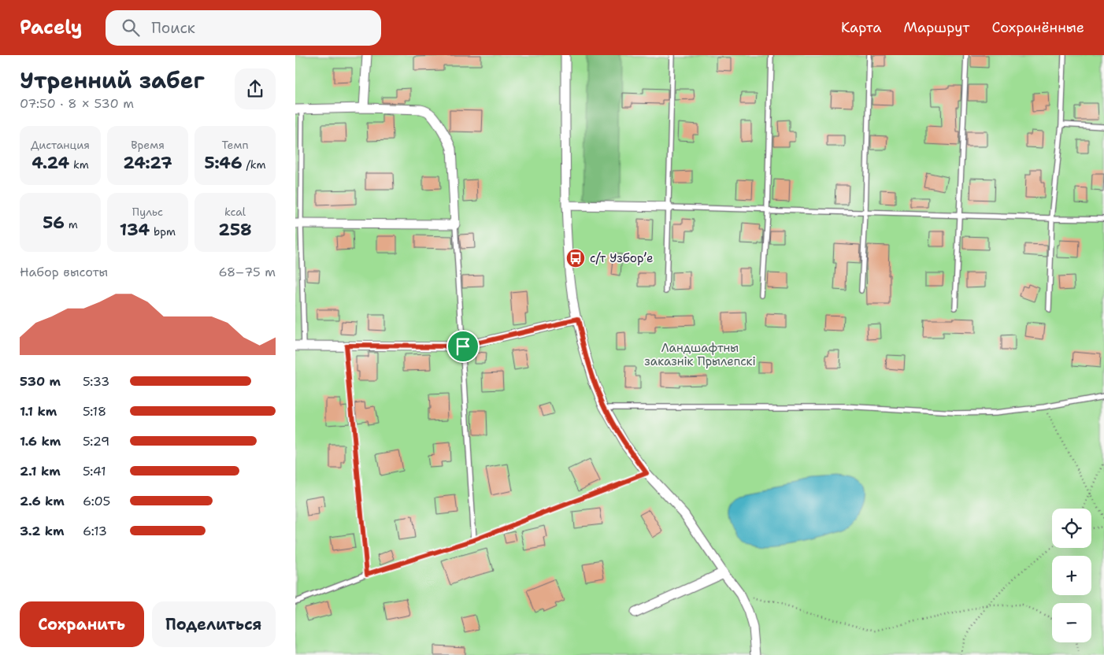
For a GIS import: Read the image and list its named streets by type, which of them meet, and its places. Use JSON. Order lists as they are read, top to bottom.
{
  "parks": ["Ландшафтны заказнік Прылепскі"],
  "places": {
    "bus stop": ["с/т Узборʼе"]
  },
  "page": {
    "header": "Pacely",
    "search": "Поиск",
    "nav": ["Карта", "Маршрут", "Сохранённые"],
    "heading": ["Утренний забег", "07:50 · 8 × 530 m"],
    "stats": [
      ["Дистанция", "4.24 km"],
      ["Время", "24:27"],
      ["Темп", "5:46 /km"],
      ["56 m"],
      ["Пульс", "134 bpm"],
      ["kcal", "258"]
    ],
    "chart": ["Набор высоты", "68–75 m"],
    "list": [
      {
        "name": "530 m",
        "note": "5:33"
      },
      {
        "name": "1.1 km",
        "note": "5:18"
      },
      {
        "name": "1.6 km",
        "note": "5:29"
      },
      {
        "name": "2.1 km",
        "note": "5:41"
      },
      {
        "name": "2.6 km",
        "note": "6:05"
      },
      {
        "name": "3.2 km",
        "note": "6:13"
      }
    ],
    "map_buttons": ["+", "−"],
    "buttons": ["Сохранить", "Поделиться"]
  }
}
